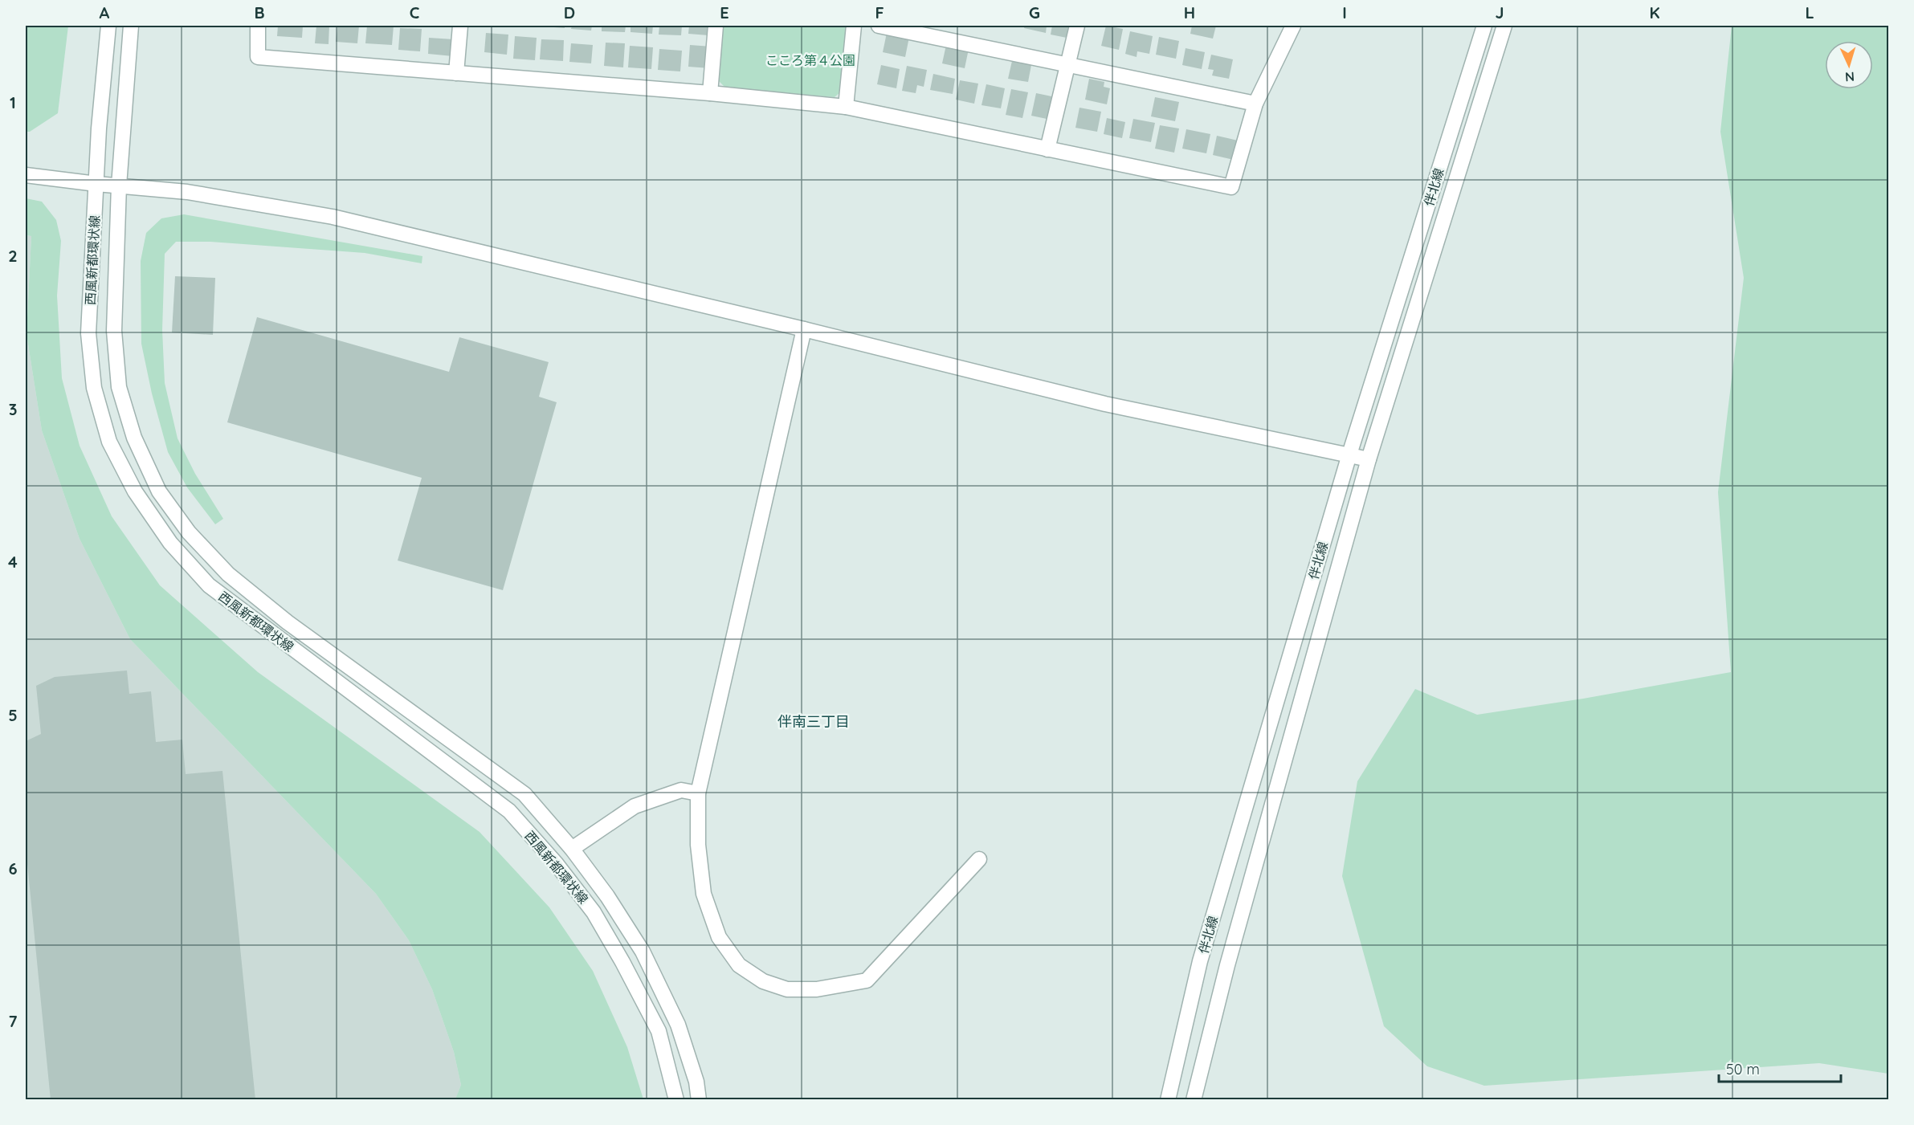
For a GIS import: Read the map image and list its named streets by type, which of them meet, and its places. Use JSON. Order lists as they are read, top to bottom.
{
  "streets": {
    "street": ["伴北線", "西風新都環状線"]
  },
  "districts": ["伴南三丁目"],
  "parks": ["こころ第４公園"],
  "scale_bar": "50 m",
  "north": "bottom",
  "grid": {
    "columns": [
      "A",
      "B",
      "C",
      "D",
      "E",
      "F",
      "G",
      "H",
      "I",
      "J",
      "K",
      "L"
    ],
    "rows": [
      "1",
      "2",
      "3",
      "4",
      "5",
      "6",
      "7"
    ]
  }
}
